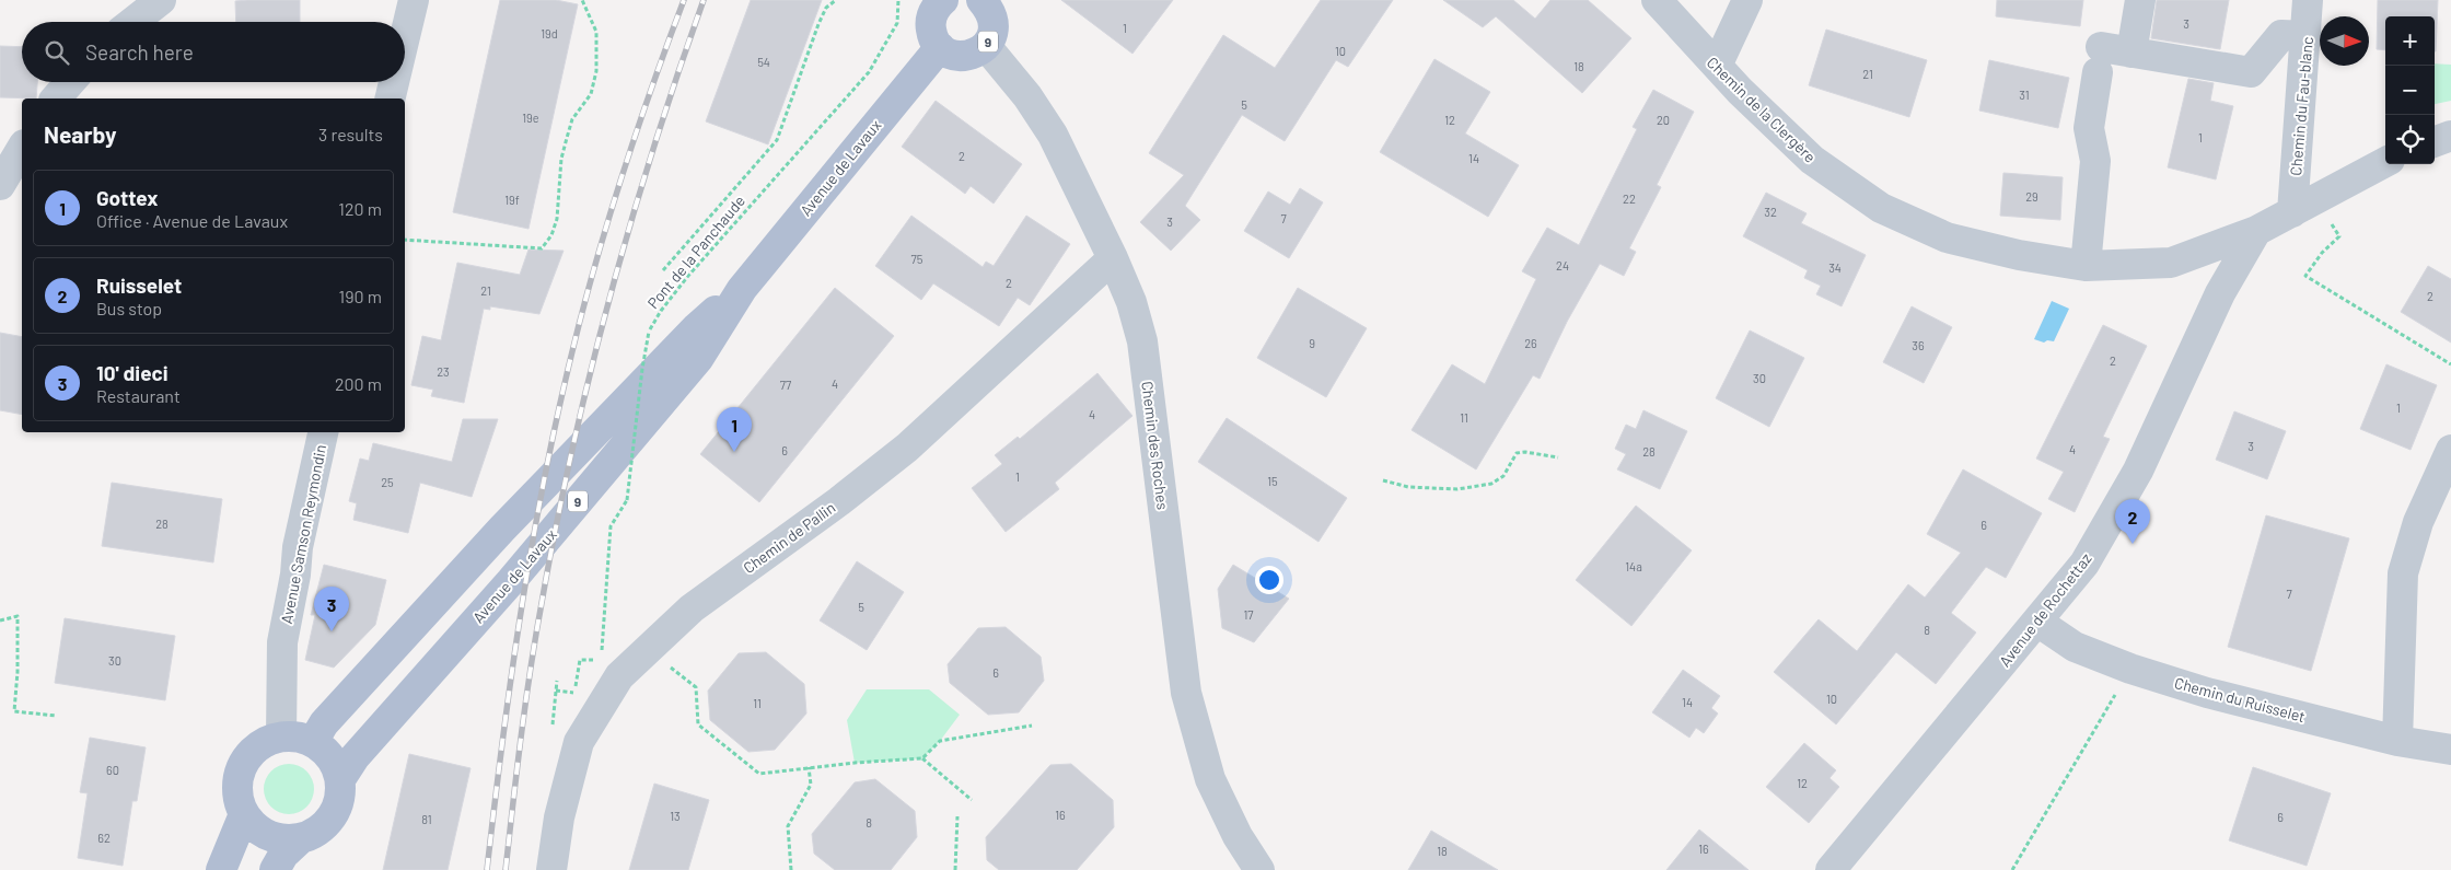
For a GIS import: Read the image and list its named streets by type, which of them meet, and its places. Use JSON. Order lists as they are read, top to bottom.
{
  "streets": {
    "main road": ["9", "Avenue de Lavaux"],
    "street": [
      "Chemin du Fau-blanc",
      "Chemin de la Clergère",
      "Chemin des Roches",
      "Avenue Samson Reymondin",
      "Chemin de Pallin",
      "Avenue de Rochettaz",
      "Chemin du Ruisselet"
    ],
    "path": ["Pont de la Panchaude"]
  },
  "crossings": [
    ["9", "Avenue de Lavaux"],
    ["9", "Chemin des Roches"],
    ["Chemin du Fau-blanc", "Chemin de la Clergère"],
    ["Chemin de la Clergère", "Avenue de Rochettaz"],
    ["Avenue de Lavaux", "Avenue Samson Reymondin"],
    ["Chemin des Roches", "Chemin de Pallin"],
    ["Avenue de Rochettaz", "Chemin du Ruisselet"]
  ],
  "house_numbers": [
    "3",
    "1",
    "19d",
    "10",
    "54",
    "18",
    "21",
    "31",
    "5",
    "19e",
    "12",
    "20",
    "1",
    "2",
    "14",
    "29",
    "22",
    "19f",
    "32",
    "7",
    "3",
    "75",
    "24",
    "34",
    "2",
    "21",
    "2",
    "9",
    "26",
    "36",
    "2",
    "23",
    "30",
    "4",
    "77",
    "1",
    "4",
    "11",
    "3",
    "4",
    "6",
    "28",
    "1",
    "15",
    "25",
    "28",
    "6",
    "14a",
    "7",
    "5",
    "17",
    "8",
    "30",
    "6",
    "10",
    "14",
    "11",
    "60",
    "12",
    "16",
    "13",
    "6",
    "81",
    "8",
    "62",
    "16",
    "18"
  ],
  "north": "right",
  "page": {
    "map_buttons": ["+", "−"],
    "search": "Search here",
    "heading": ["Nearby", "3 results"],
    "list": [
      {
        "mark": "1",
        "name": "Gottex",
        "note": "Office · Avenue de Lavaux",
        "value": "120 m"
      },
      {
        "mark": "2",
        "name": "Ruisselet",
        "note": "Bus stop",
        "value": "190 m"
      },
      {
        "mark": "3",
        "name": "10' dieci",
        "note": "Restaurant",
        "value": "200 m"
      }
    ],
    "pins": ["1", "2", "3"]
  }
}
